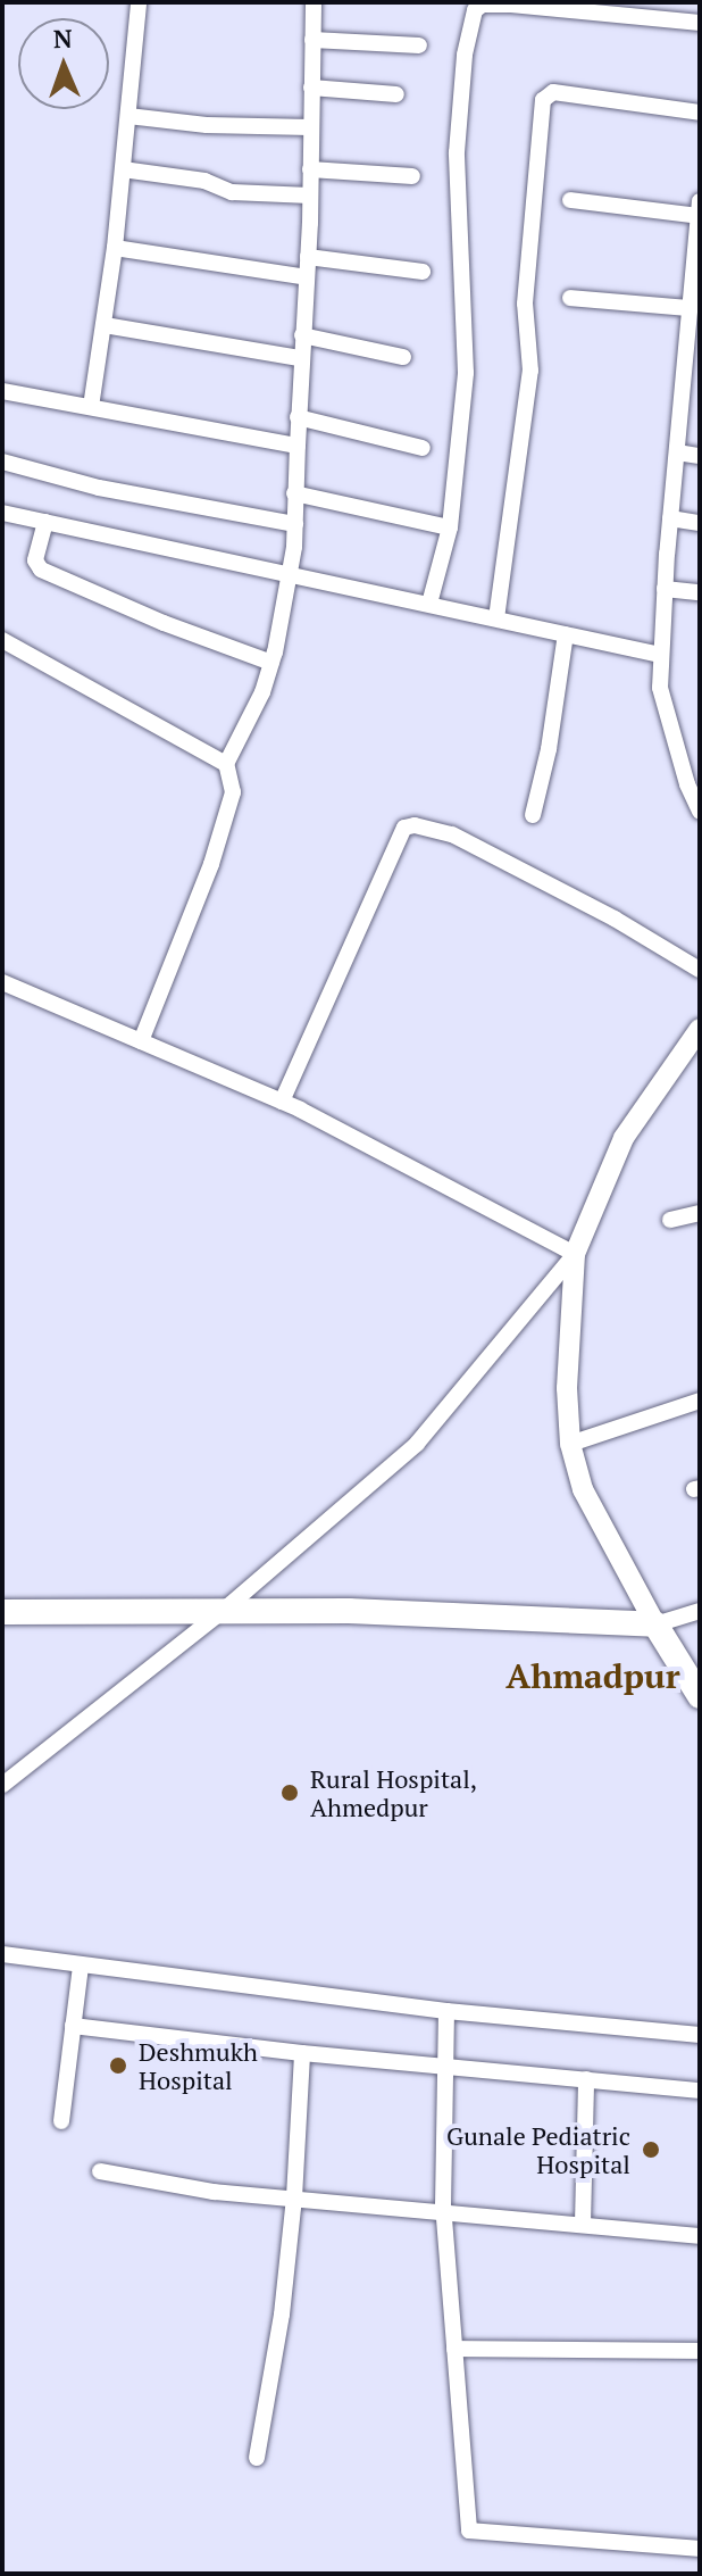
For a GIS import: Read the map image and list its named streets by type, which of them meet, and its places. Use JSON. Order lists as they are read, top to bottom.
{
  "districts": ["Ahmadpur"],
  "places": ["Rural Hospital, Ahmedpur", "Deshmukh Hospital", "Gunale Pediatric Hospital"],
  "north": "top"
}
